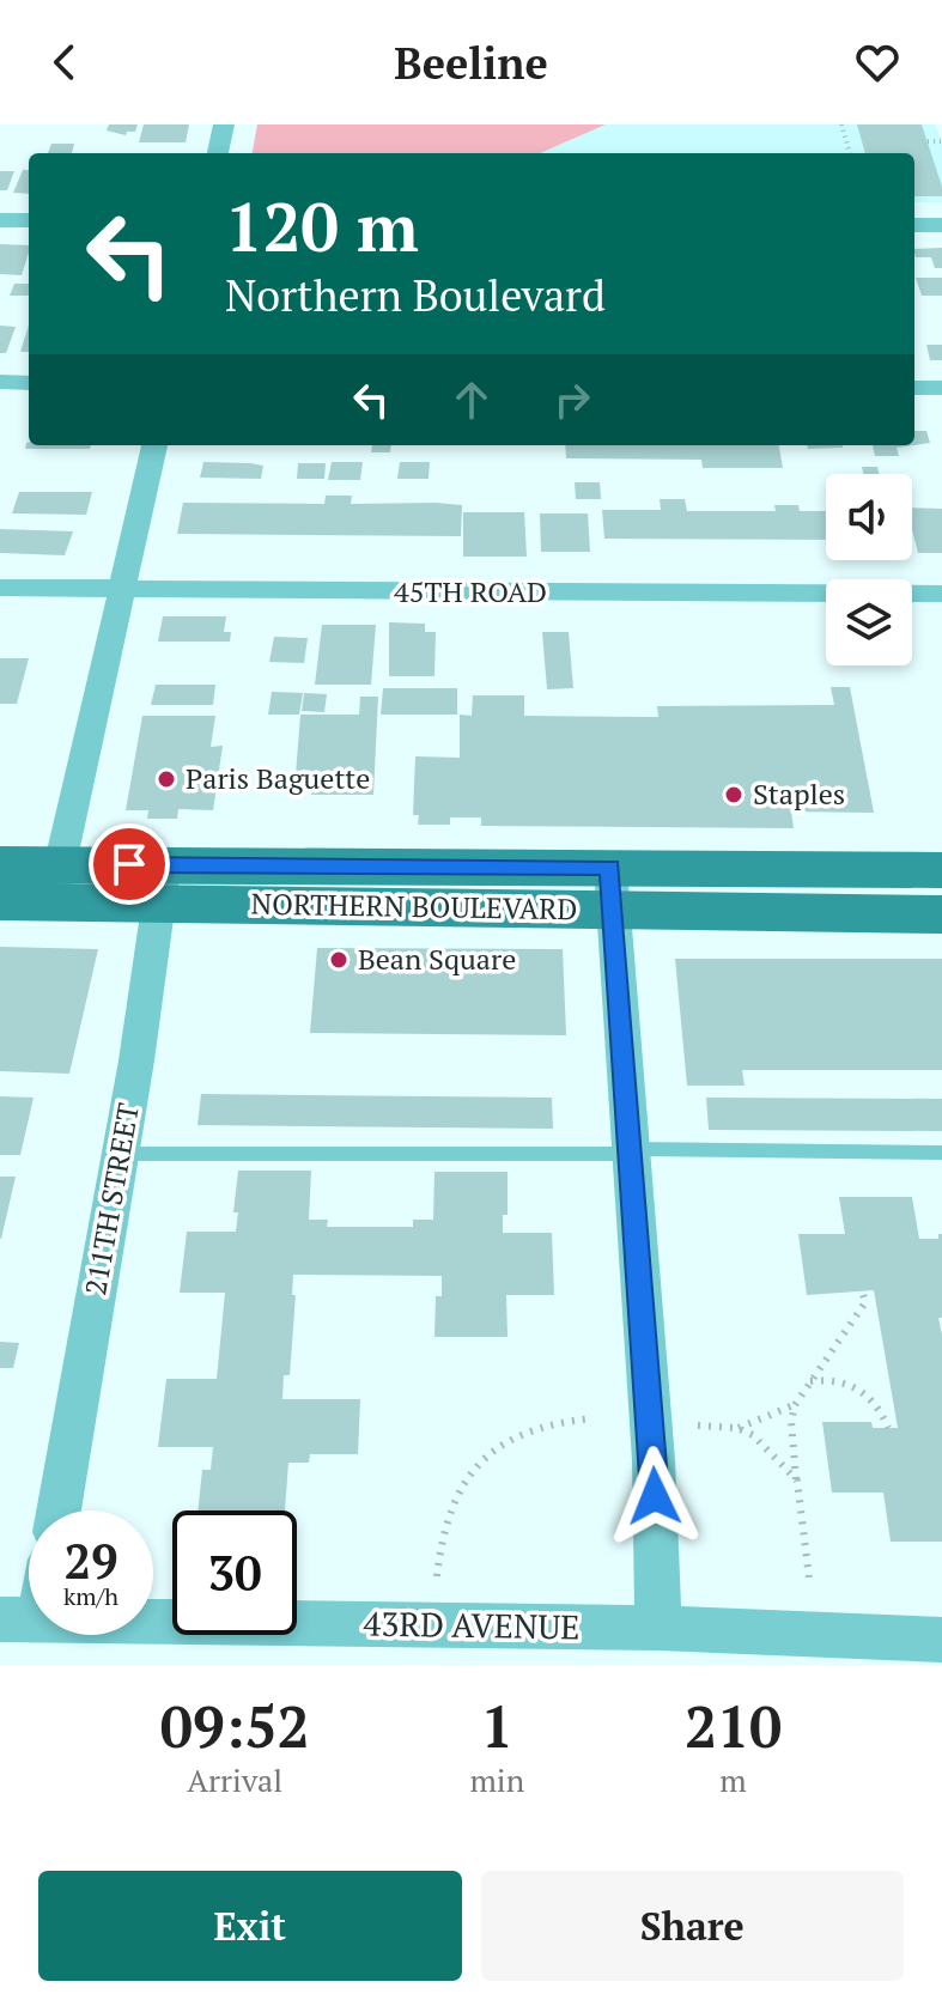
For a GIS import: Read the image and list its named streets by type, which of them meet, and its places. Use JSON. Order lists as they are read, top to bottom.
{
  "streets": {
    "main road": ["NORTHERN BOULEVARD"],
    "street": ["45TH ROAD", "211TH STREET", "43RD AVENUE"]
  },
  "crossings": [
    ["NORTHERN BOULEVARD", "211TH STREET"]
  ],
  "places": ["Paris Baguette", "Staples", "Bean Square"],
  "page": {
    "header": "Beeline",
    "turn": ["120 m", "Northern Boulevard"],
    "speed": "29 km/h",
    "limit": "30",
    "eta": [
      "09:52",
      "Arrival",
      "1",
      "min",
      "210",
      "m"
    ],
    "buttons": ["Exit", "Share"]
  }
}
